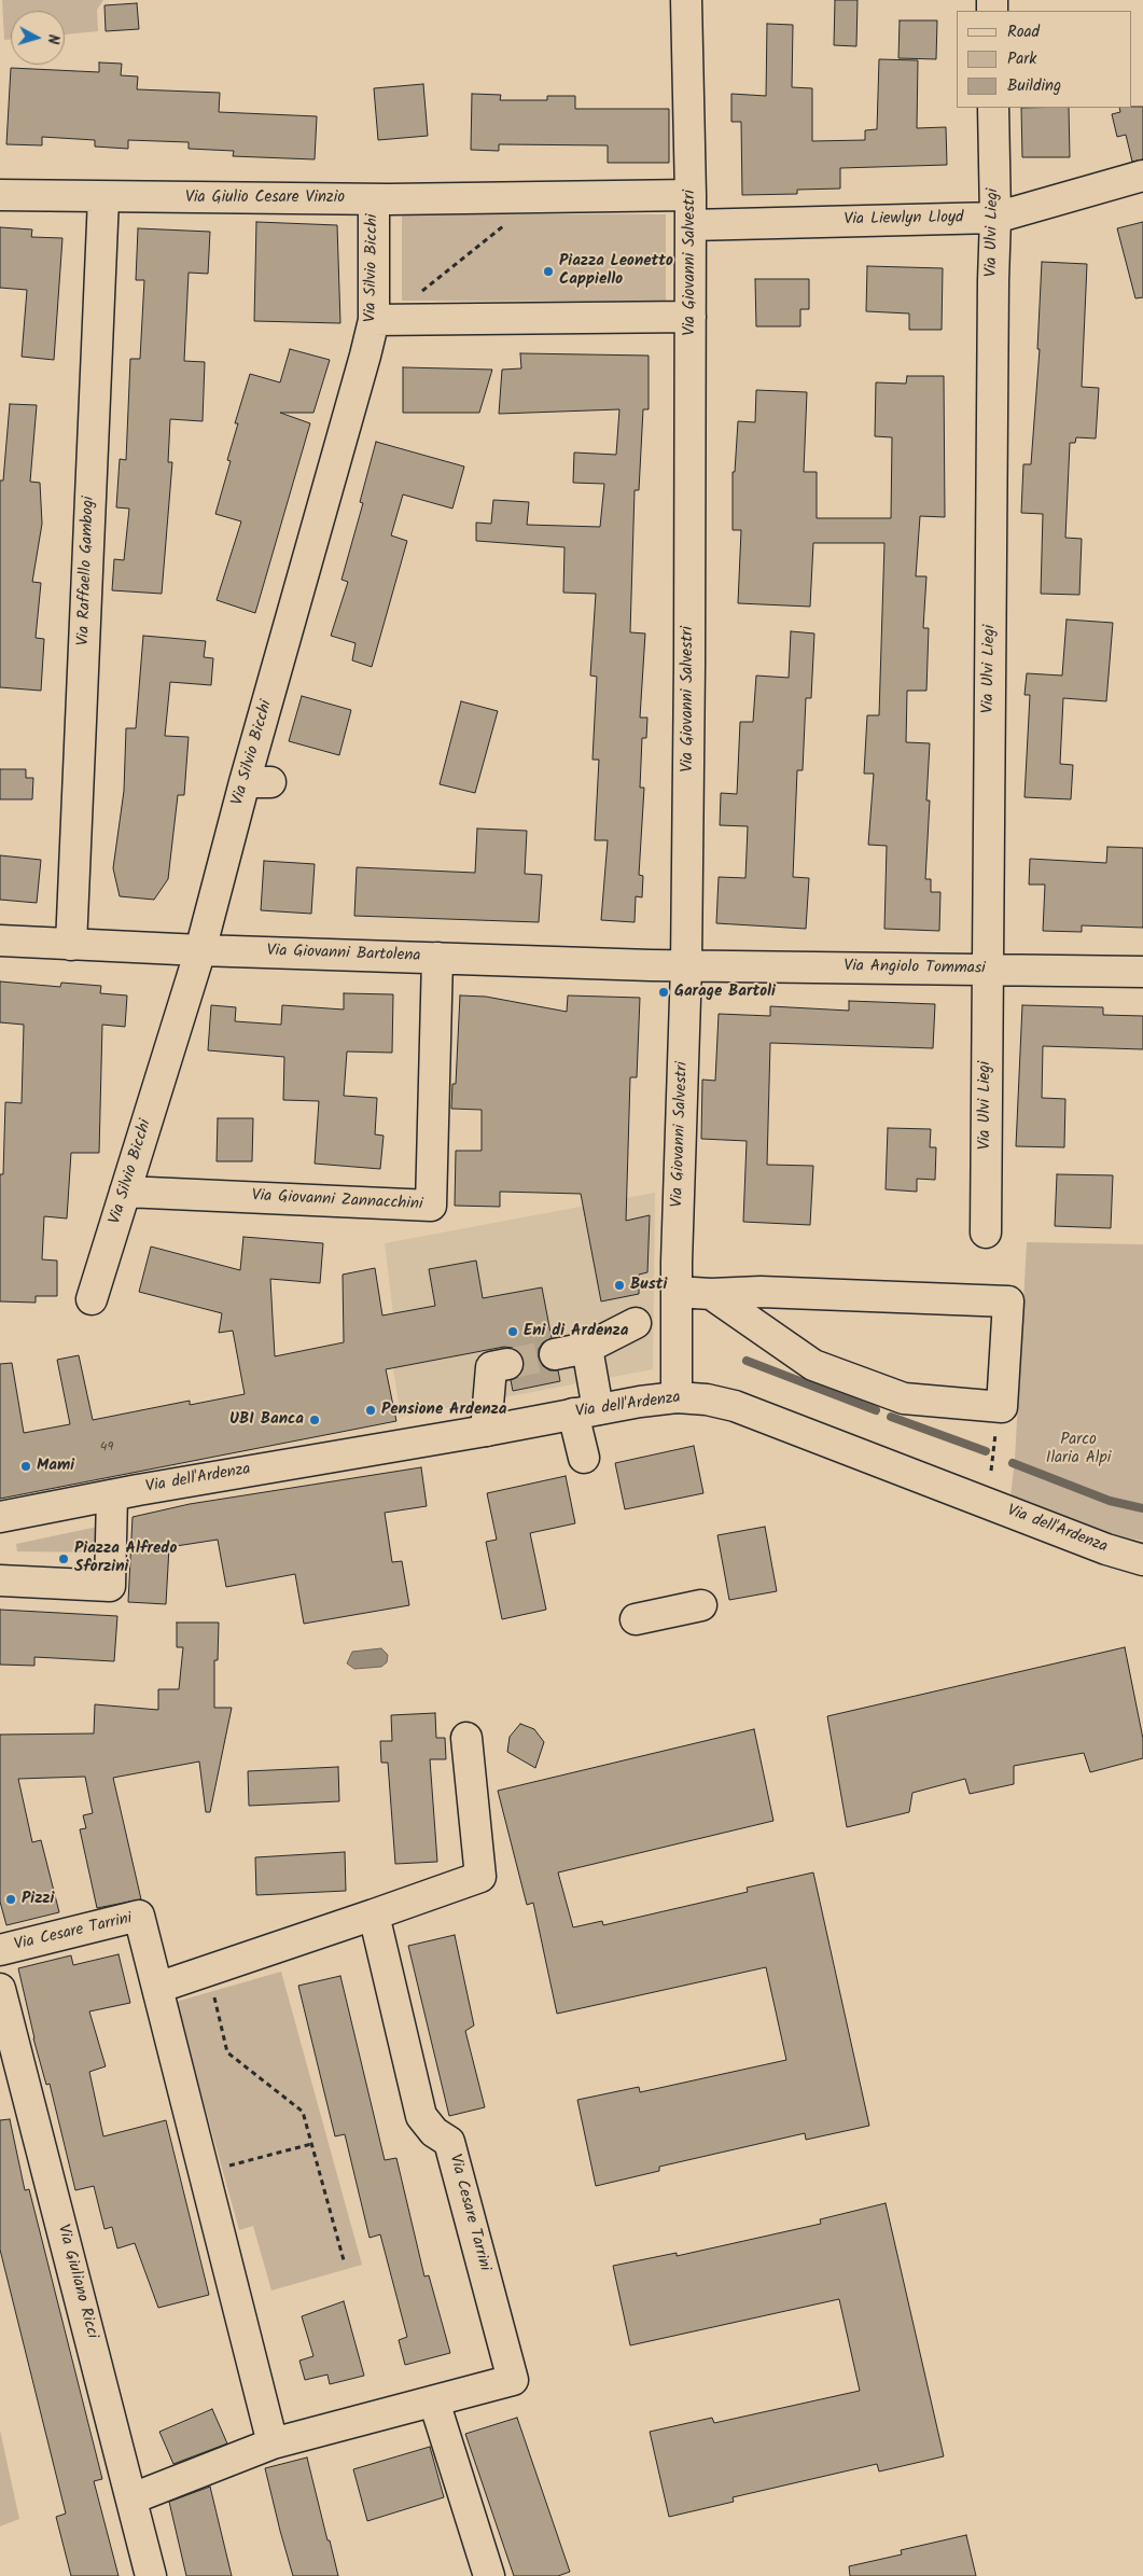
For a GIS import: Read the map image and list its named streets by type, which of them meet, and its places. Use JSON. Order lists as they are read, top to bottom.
{
  "streets": {
    "street": [
      "Via Giulio Cesare Vinzio",
      "Via Liewlyn Lloyd",
      "Via Ulvi Liegi",
      "Via Giovanni Salvestri",
      "Via Silvio Bicchi",
      "Via Raffaello Gambogi",
      "Via Giovanni Bartolena",
      "Via Angiolo Tommasi",
      "Via Giovanni Zannacchini",
      "Via dell'Ardenza",
      "Via Cesare Tarrini",
      "Via Giuliano Ricci"
    ]
  },
  "crossings": [
    ["Via Giulio Cesare Vinzio", "Via Giovanni Salvestri"],
    ["Via Giulio Cesare Vinzio", "Via Silvio Bicchi"],
    ["Via Giulio Cesare Vinzio", "Via Raffaello Gambogi"],
    ["Via Liewlyn Lloyd", "Via Ulvi Liegi"],
    ["Via Liewlyn Lloyd", "Via Giovanni Salvestri"],
    ["Via Ulvi Liegi", "Via Angiolo Tommasi"],
    ["Via Giovanni Salvestri", "Via Giovanni Bartolena"],
    ["Via Giovanni Salvestri", "Via Angiolo Tommasi"],
    ["Via Giovanni Salvestri", "Via dell'Ardenza"],
    ["Via Silvio Bicchi", "Via Giovanni Bartolena"],
    ["Via Silvio Bicchi", "Via Giovanni Zannacchini"],
    ["Via Raffaello Gambogi", "Via Giovanni Bartolena"],
    ["Via Giovanni Bartolena", "Via Angiolo Tommasi"],
    ["Via Giovanni Bartolena", "Via Giovanni Zannacchini"],
    ["Via Cesare Tarrini", "Via Giuliano Ricci"]
  ],
  "parks": ["Parco Ilaria Alpi"],
  "places": [
    "Piazza Leonetto Cappiello",
    "Garage Bartoli",
    "Busti",
    "Eni di Ardenza",
    "Pensione Ardenza",
    "UBI Banca",
    "Mami",
    "Piazza Alfredo Sforzini",
    "Pizzi"
  ],
  "house_numbers": ["49"],
  "legend": ["Road", "Park", "Building"],
  "north": "right"
}
